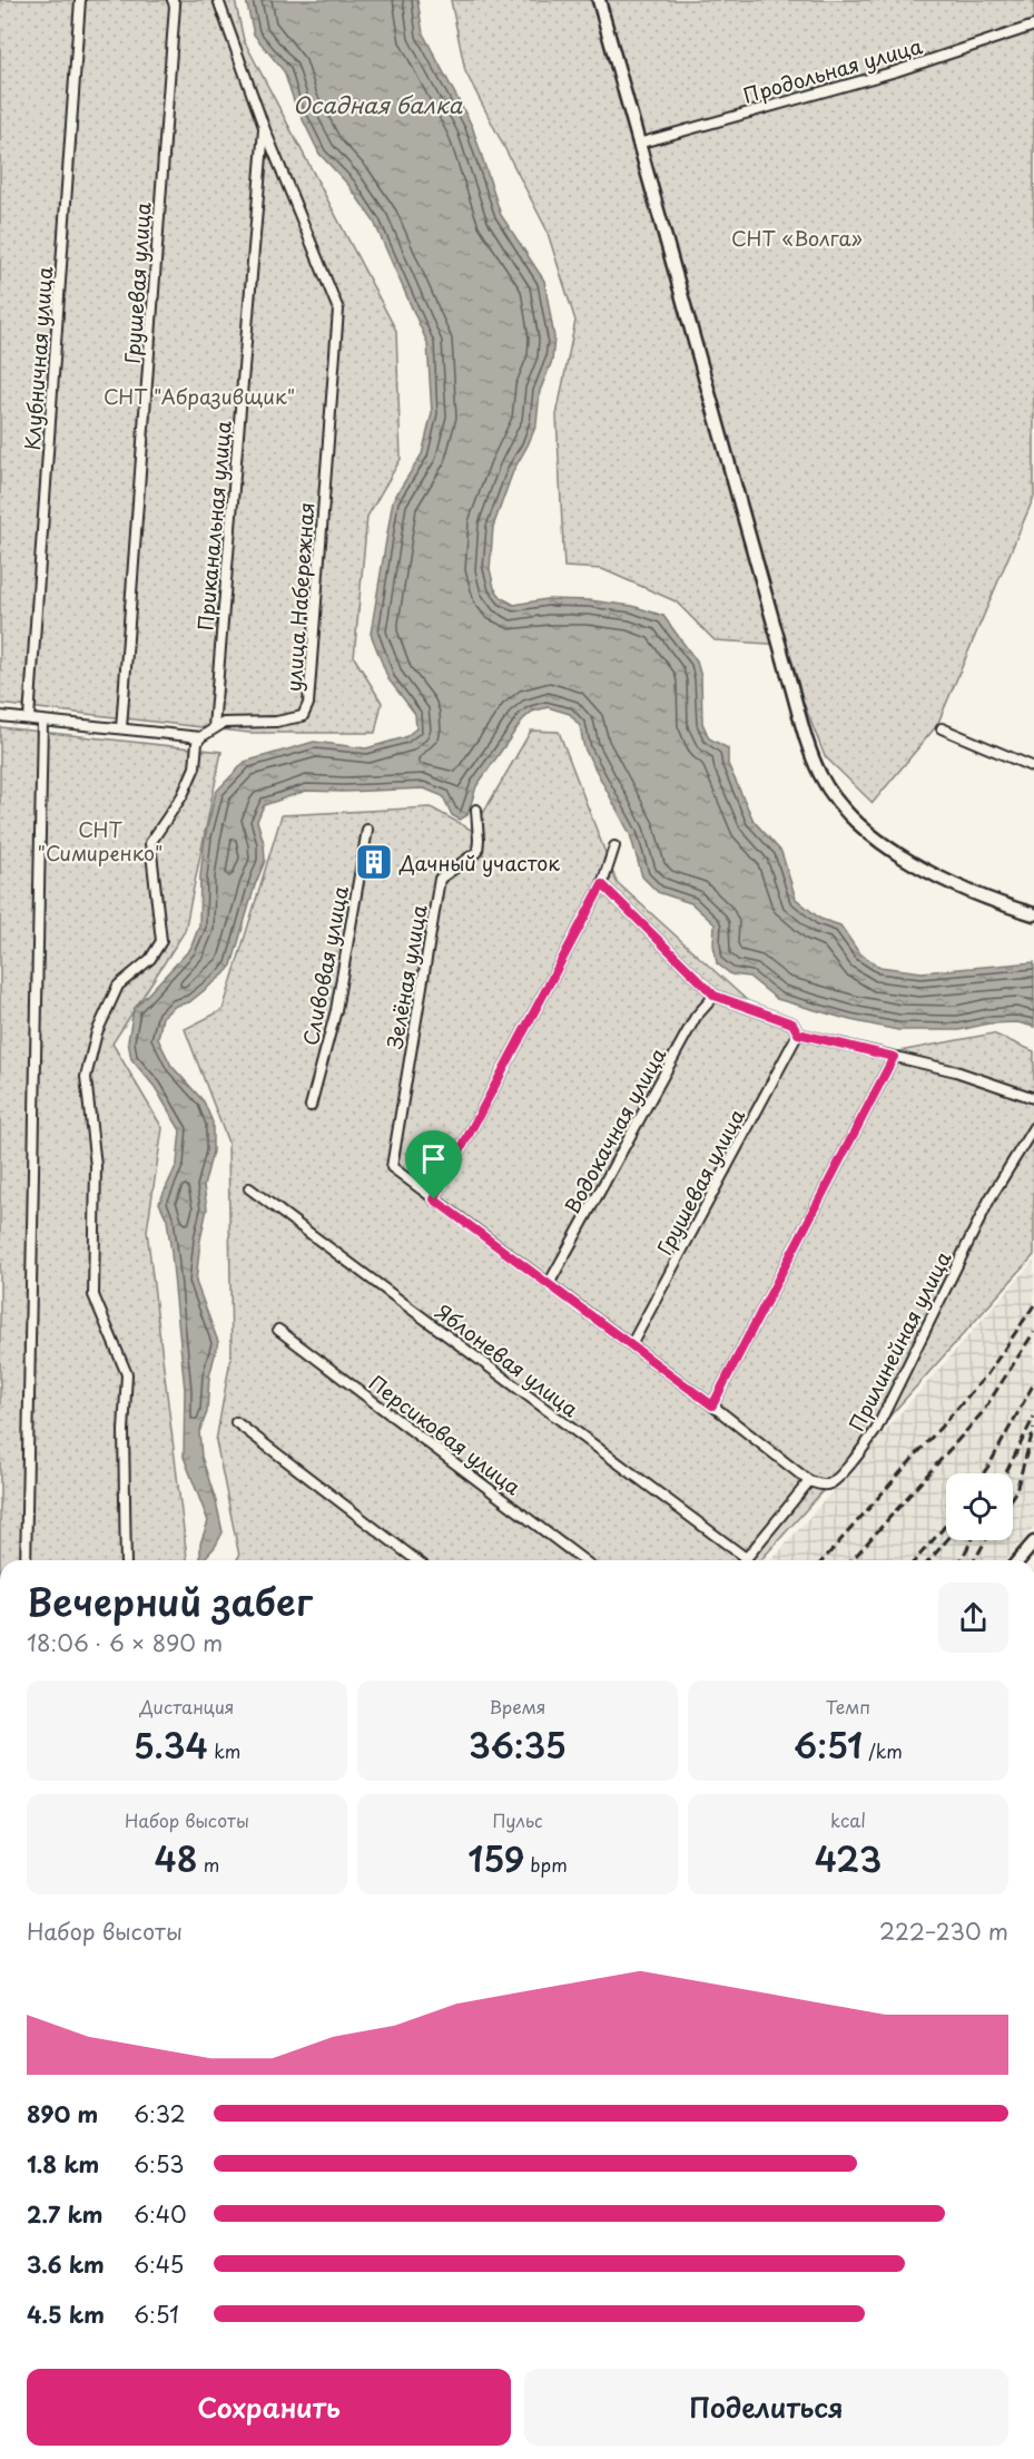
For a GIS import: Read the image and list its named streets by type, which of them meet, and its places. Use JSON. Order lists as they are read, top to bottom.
{
  "streets": {
    "street": [
      "Продольная улица",
      "Грушевая улица",
      "Клубничная улица",
      "Приканальная улица",
      "улица Набережная",
      "Сливовая улица",
      "Зелёная улица",
      "Водокачная улица",
      "Прилинейная улица",
      "Яблоневая улица",
      "Персиковая улица"
    ]
  },
  "crossings": [
    ["Приканальная улица", "улица Набережная"]
  ],
  "water": ["Осадная балка"],
  "parks": ["СНТ «Волга»", "СНТ \"Абразивщик\"", "СНТ \"Симиренко\""],
  "places": {
    "building": ["Дачный участок"]
  },
  "page": {
    "heading": ["Вечерний забег", "18:06 · 6 × 890 m"],
    "stats": [
      ["Дистанция", "5.34 km"],
      ["Время", "36:35"],
      ["Темп", "6:51 /km"],
      ["Набор высоты", "48 m"],
      ["Пульс", "159 bpm"],
      ["kcal", "423"]
    ],
    "chart": ["Набор высоты", "222–230 m"],
    "list": [
      {
        "name": "890 m",
        "note": "6:32"
      },
      {
        "name": "1.8 km",
        "note": "6:53"
      },
      {
        "name": "2.7 km",
        "note": "6:40"
      },
      {
        "name": "3.6 km",
        "note": "6:45"
      },
      {
        "name": "4.5 km",
        "note": "6:51"
      }
    ],
    "buttons": ["Сохранить", "Поделиться"]
  }
}
